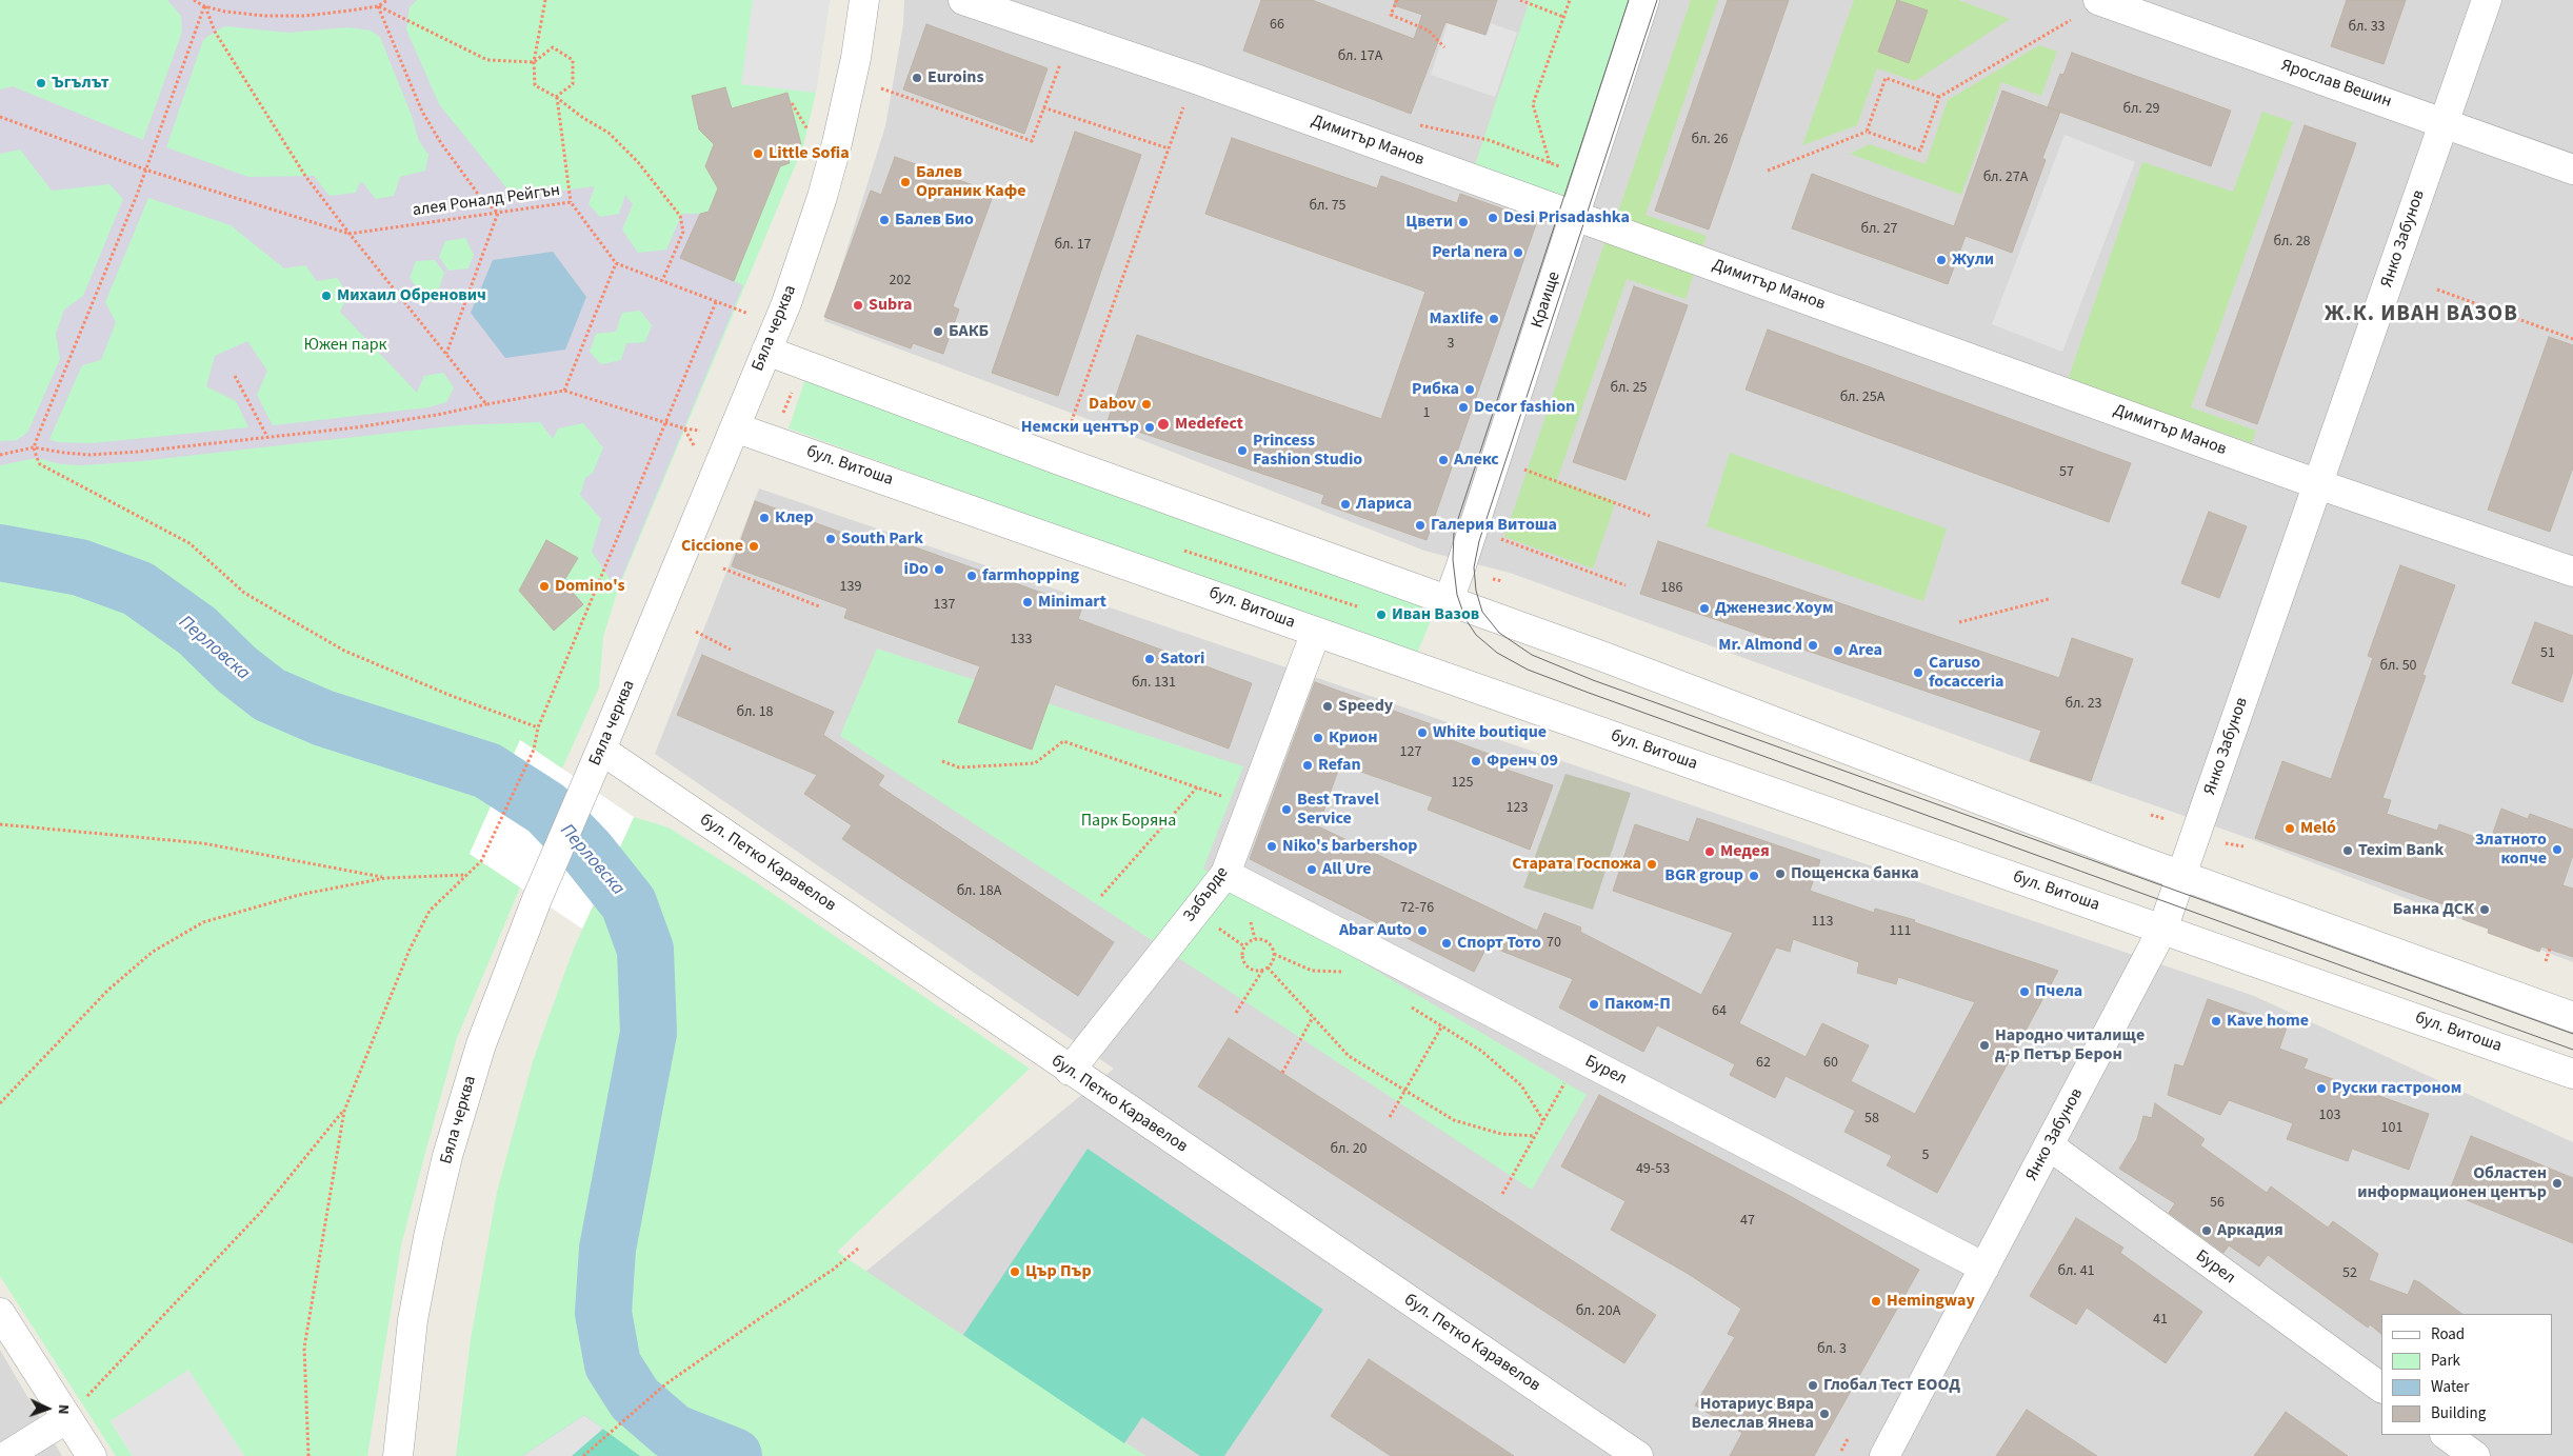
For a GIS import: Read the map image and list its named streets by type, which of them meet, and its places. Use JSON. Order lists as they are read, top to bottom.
{
  "streets": {
    "street": [
      "Ярослав Вешин",
      "Димитър Манов",
      "Янко Забунов",
      "Краище",
      "Бяла черква",
      "бул. Витоша",
      "бул. Петко Каравелов",
      "Забърде",
      "Бурел"
    ],
    "path": ["алея Роналд Рейгън"]
  },
  "crossings": [
    ["Ярослав Вешин", "Янко Забунов"],
    ["Димитър Манов", "Янко Забунов"],
    ["Димитър Манов", "Краище"],
    ["Янко Забунов", "бул. Витоша"],
    ["Янко Забунов", "Бурел"],
    ["Бяла черква", "бул. Витоша"],
    ["Бяла черква", "бул. Петко Каравелов"],
    ["бул. Витоша", "Забърде"],
    ["бул. Петко Каравелов", "Забърде"],
    ["Забърде", "Бурел"]
  ],
  "districts": ["Ж.К. ИВАН ВАЗОВ"],
  "water": ["Перловска"],
  "parks": ["Южен парк", "Парк Боряна"],
  "places": [
    "Euroins",
    "Ъгълът",
    "Little Sofia",
    "Балев Органик Кафе",
    "Desi Prisadashka",
    "Балев Био",
    "Цвети",
    "Perla nera",
    "Жули",
    "Михаил Обренович",
    "Subra",
    "Maxlife",
    "БАКБ",
    "Рибка",
    "Dabov",
    "Decor fashion",
    "Medefect",
    "Немски център",
    "Princess Fashion Studio",
    "Алекс",
    "Лариса",
    "Клер",
    "Галерия Витоша",
    "South Park",
    "Ciccione",
    "iDo",
    "farmhopping",
    "Domino's",
    "Minimart",
    "Дженезис Хоум",
    "Иван Вазов",
    "Mr. Almond",
    "Area",
    "Satori",
    "Caruso focacceria",
    "Speedy",
    "White boutique",
    "Крион",
    "Френч 09",
    "Refan",
    "Best Travel Service",
    "Meló",
    "Niko's barbershop",
    "Златното копче",
    "Texim Bank",
    "Медея",
    "Старата Госпожа",
    "All Ure",
    "Пощенска банка",
    "BGR group",
    "Банка ДСК",
    "Abar Auto",
    "Спорт Тото",
    "Пчела",
    "Паком-П",
    "Kave home",
    "Народно читалище д-р Петър Берон",
    "Руски гастроном",
    "Областен информационен център",
    "Аркадия",
    "Цър Пър",
    "Hemingway",
    "Глобал Тест ЕООД",
    "Нотариус Вяра Велеслав Янева"
  ],
  "house_numbers": [
    "66",
    "бл. 33",
    "бл. 17А",
    "бл. 29",
    "бл. 26",
    "бл. 27А",
    "бл. 75",
    "бл. 27",
    "бл. 28",
    "бл. 17",
    "202",
    "3",
    "бл. 25",
    "бл. 25А",
    "1",
    "57",
    "139",
    "186",
    "137",
    "133",
    "51",
    "бл. 50",
    "бл. 131",
    "бл. 23",
    "бл. 18",
    "127",
    "125",
    "123",
    "бл. 18А",
    "72-76",
    "113",
    "111",
    "70",
    "64",
    "62",
    "60",
    "103",
    "58",
    "101",
    "бл. 20",
    "5",
    "49-53",
    "56",
    "47",
    "бл. 41",
    "52",
    "бл. 20А",
    "41",
    "бл. 3"
  ],
  "legend": [
    "Road",
    "Park",
    "Water",
    "Building"
  ],
  "north": "right"
}
